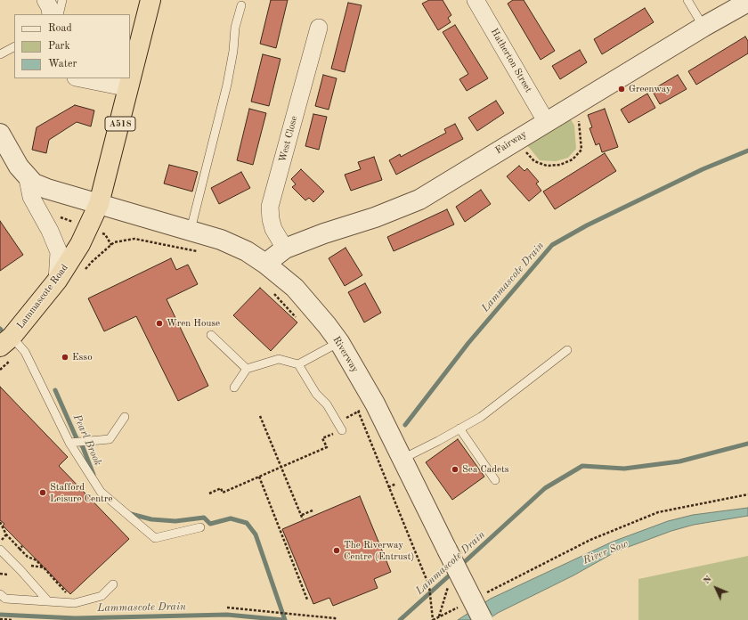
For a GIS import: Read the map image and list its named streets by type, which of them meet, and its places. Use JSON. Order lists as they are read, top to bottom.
{
  "streets": {
    "highway": ["A518", "Lammascote Road"],
    "street": [
      "Hatherton Street",
      "West Close",
      "Fairway",
      "Riverway"
    ]
  },
  "crossings": [
    ["Hatherton Street", "Fairway"],
    ["A518", "Lammascote Road"],
    ["A518", "Riverway"],
    ["West Close", "Fairway"],
    ["Fairway", "Riverway"],
    ["Lammascote Road", "Riverway"]
  ],
  "water": ["Lammascote Drain", "Pearl Brook", "River Sow"],
  "places": [
    "Greenway",
    "Wren House",
    "Esso",
    "Sea Cadets",
    "Stafford Leisure Centre",
    "The Riverway Centre (Entrust)"
  ],
  "legend": ["Road", "Park", "Water"],
  "north": "top left"
}
